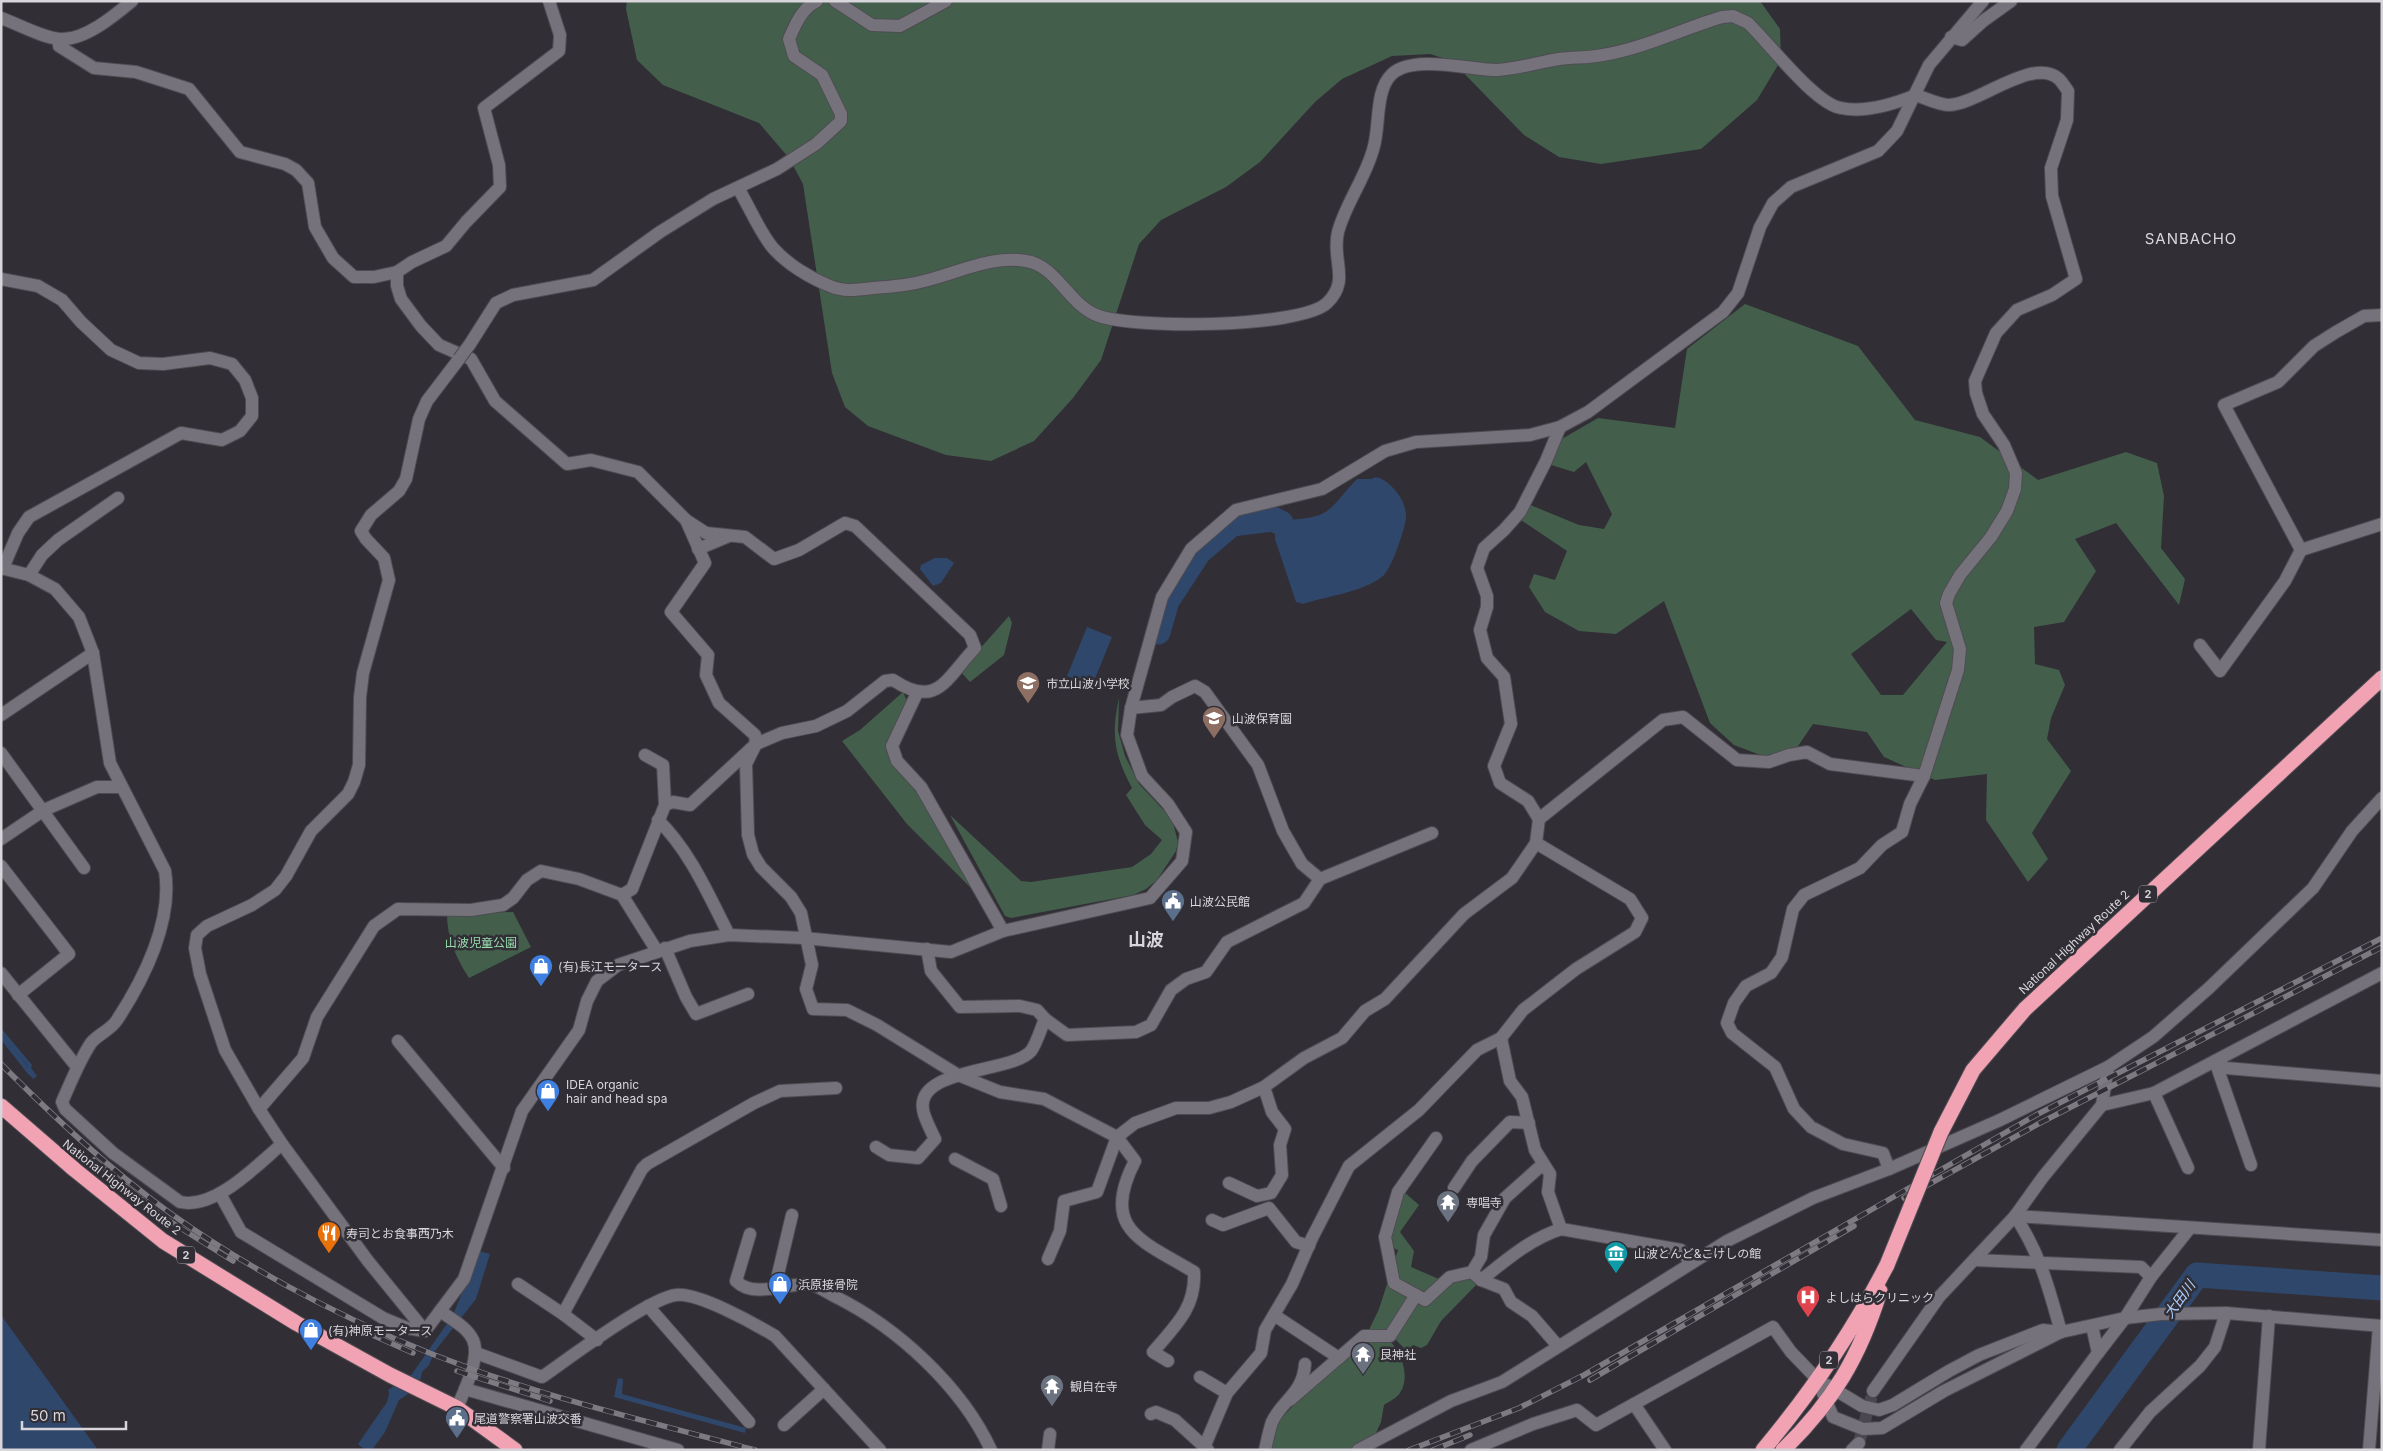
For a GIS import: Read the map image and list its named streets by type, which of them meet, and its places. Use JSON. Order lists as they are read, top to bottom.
{
  "streets": {
    "highway": ["2", "National Highway Route 2"]
  },
  "districts": ["SANBACHO", "山波"],
  "water": ["大田川"],
  "parks": ["山波児童公園"],
  "places": {
    "school or university": ["市立山波小学校", "山波保育園"],
    "public building": ["山波公民館", "尾道警察署山波交番"],
    "shop": [
      "(有)長江モータース",
      "IDEA organic hair and head spa",
      "浜原接骨院",
      "(有)神原モータース"
    ],
    "temple": ["専唱寺", "艮神社", "観自在寺"],
    "restaurant": ["寿司とお食事西乃木"],
    "museum": ["山波とんど&こけしの館"],
    "hospital": ["よしはらクリニック"]
  },
  "scale_bar": "50 m"
}
